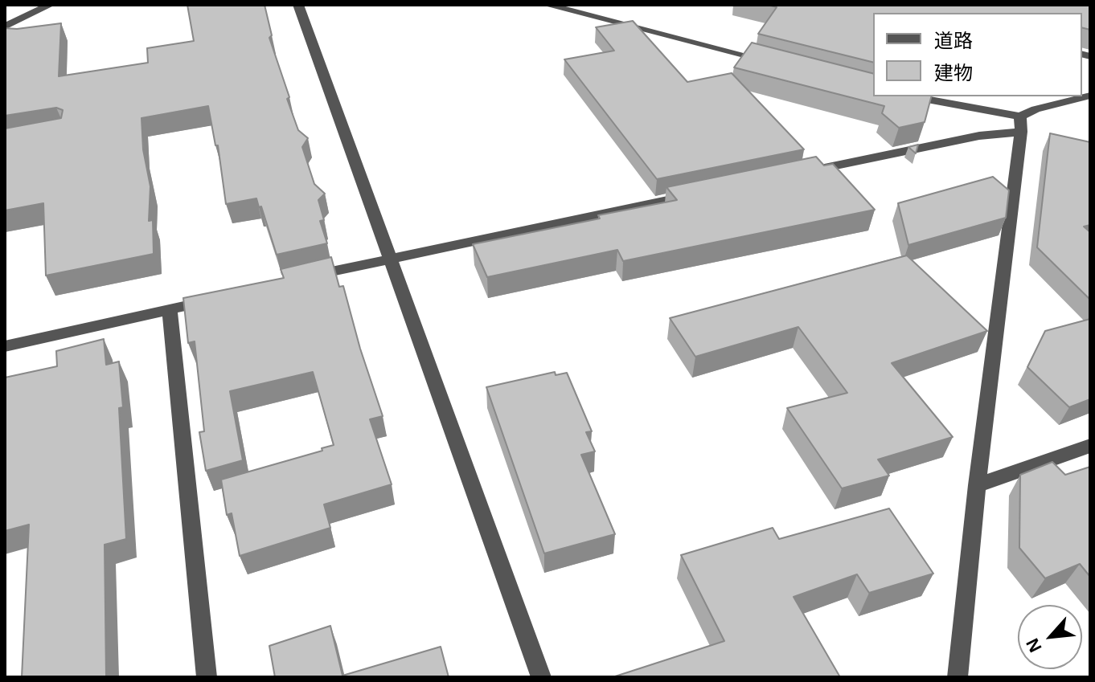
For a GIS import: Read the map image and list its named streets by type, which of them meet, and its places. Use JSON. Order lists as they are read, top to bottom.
{
  "legend": ["道路", "建物"],
  "north": "bottom left"
}
